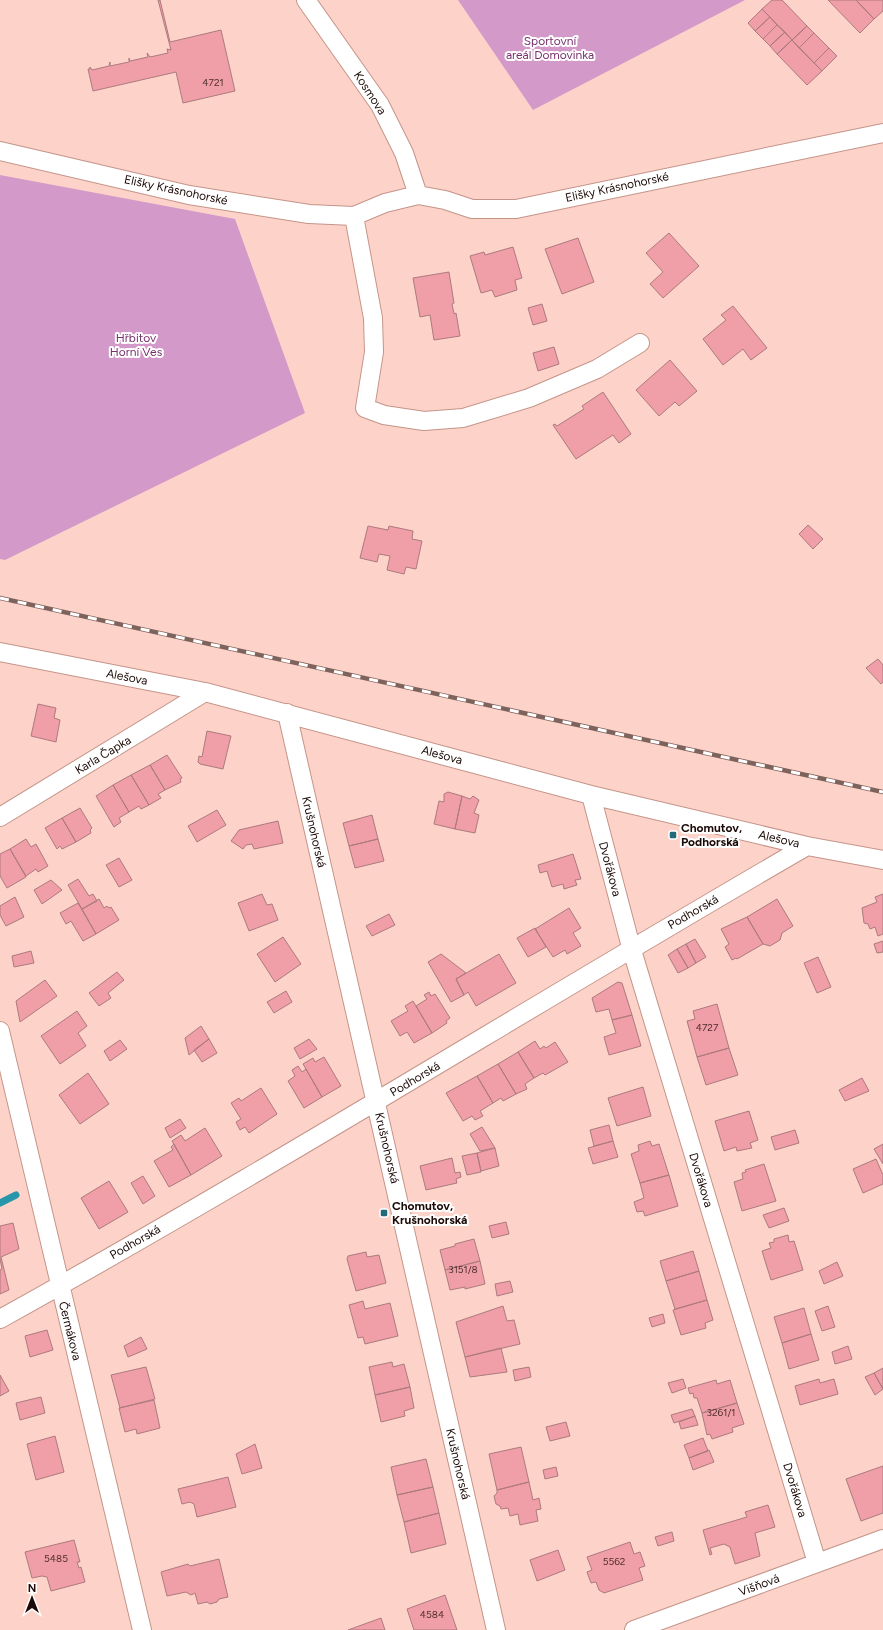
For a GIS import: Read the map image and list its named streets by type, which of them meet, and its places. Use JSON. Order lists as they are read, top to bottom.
{
  "streets": {
    "street": [
      "Kosmova",
      "Elišky Krásnohorské",
      "Alešova",
      "Karla Čapka",
      "Krušnohorská",
      "Dvořákova",
      "Podhorská",
      "Čermákova",
      "Višňová"
    ]
  },
  "crossings": [
    ["Kosmova", "Elišky Krásnohorské"],
    ["Alešova", "Karla Čapka"],
    ["Alešova", "Krušnohorská"],
    ["Alešova", "Dvořákova"],
    ["Alešova", "Podhorská"],
    ["Krušnohorská", "Podhorská"],
    ["Dvořákova", "Podhorská"],
    ["Dvořákova", "Višňová"],
    ["Podhorská", "Čermákova"]
  ],
  "parks": ["Sportovní areál Domovinka", "Hřbitov Horní Ves"],
  "places": {
    "transit": ["Chomutov, Podhorská", "Chomutov, Krušnohorská"]
  },
  "house_numbers": [
    "4721",
    "4727",
    "3151/8",
    "3261/1",
    "5485",
    "5562",
    "4584"
  ],
  "north": "top"
}
